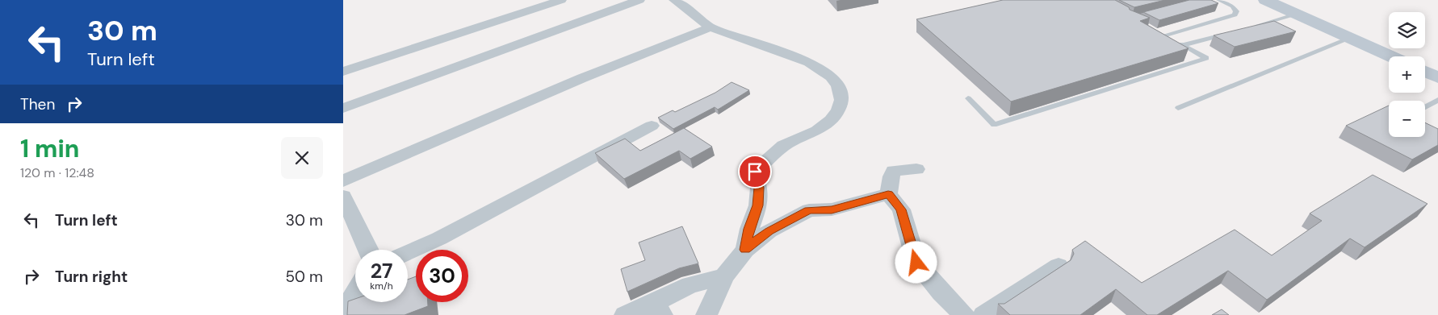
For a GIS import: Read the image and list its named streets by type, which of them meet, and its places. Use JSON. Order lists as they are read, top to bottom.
{
  "page": {
    "turn": ["30 m", "Turn left"],
    "map_buttons": ["+", "−"],
    "then": "Then",
    "heading": ["1 min", "120 m · 12:48"],
    "list": [
      {
        "name": "Turn left",
        "value": "30 m"
      },
      {
        "name": "Turn right",
        "value": "50 m"
      }
    ],
    "speed": "27 km/h",
    "limit": "30"
  }
}
